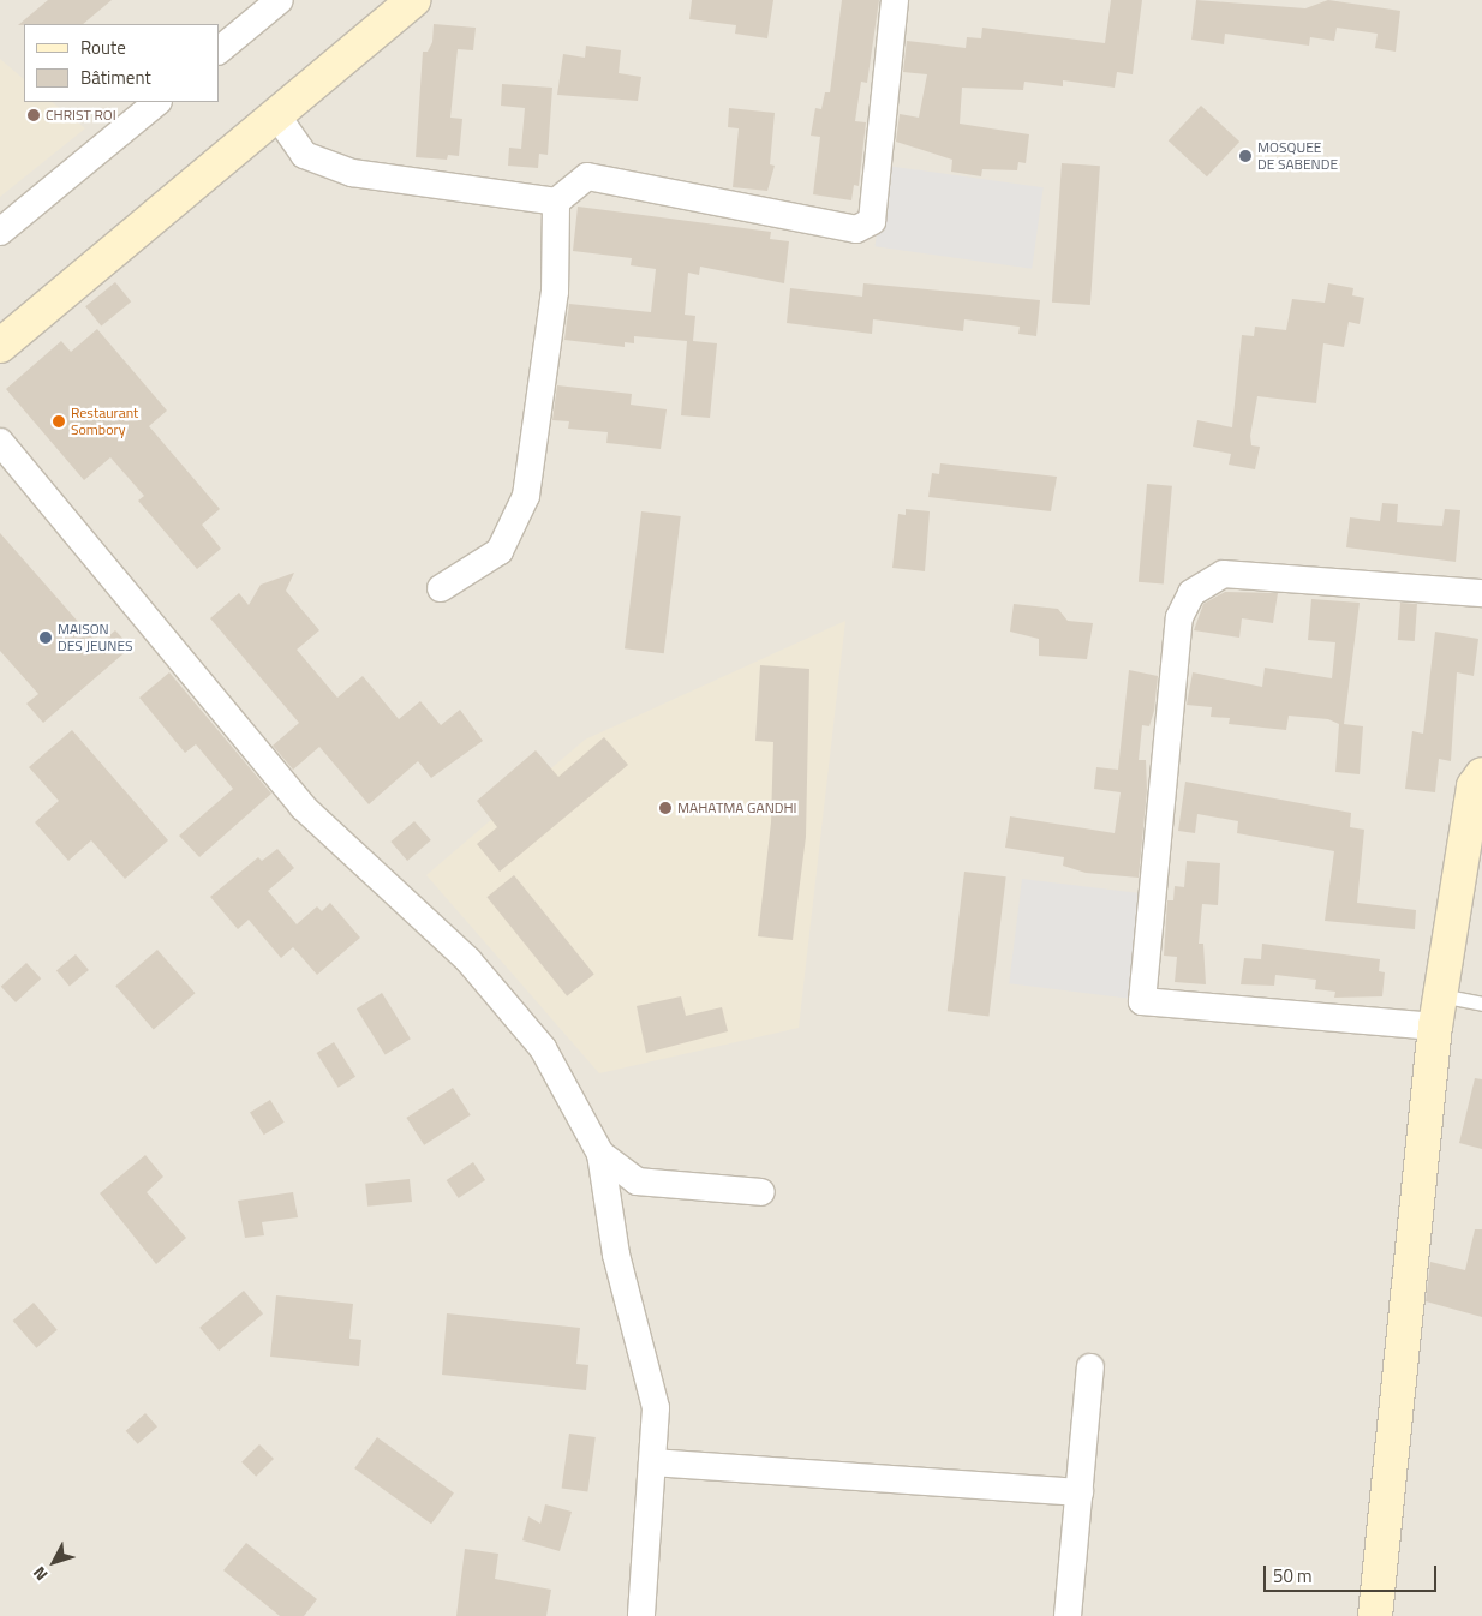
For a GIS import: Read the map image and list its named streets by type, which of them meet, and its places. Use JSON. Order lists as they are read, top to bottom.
{
  "places": [
    "CHRIST ROI",
    "MOSQUEE DE SABENDE",
    "Restaurant Sombory",
    "MAISON DES JEUNES",
    "MAHATMA GANDHI"
  ],
  "legend": ["Route", "Bâtiment"],
  "scale_bar": "50 m",
  "north": "bottom left"
}
